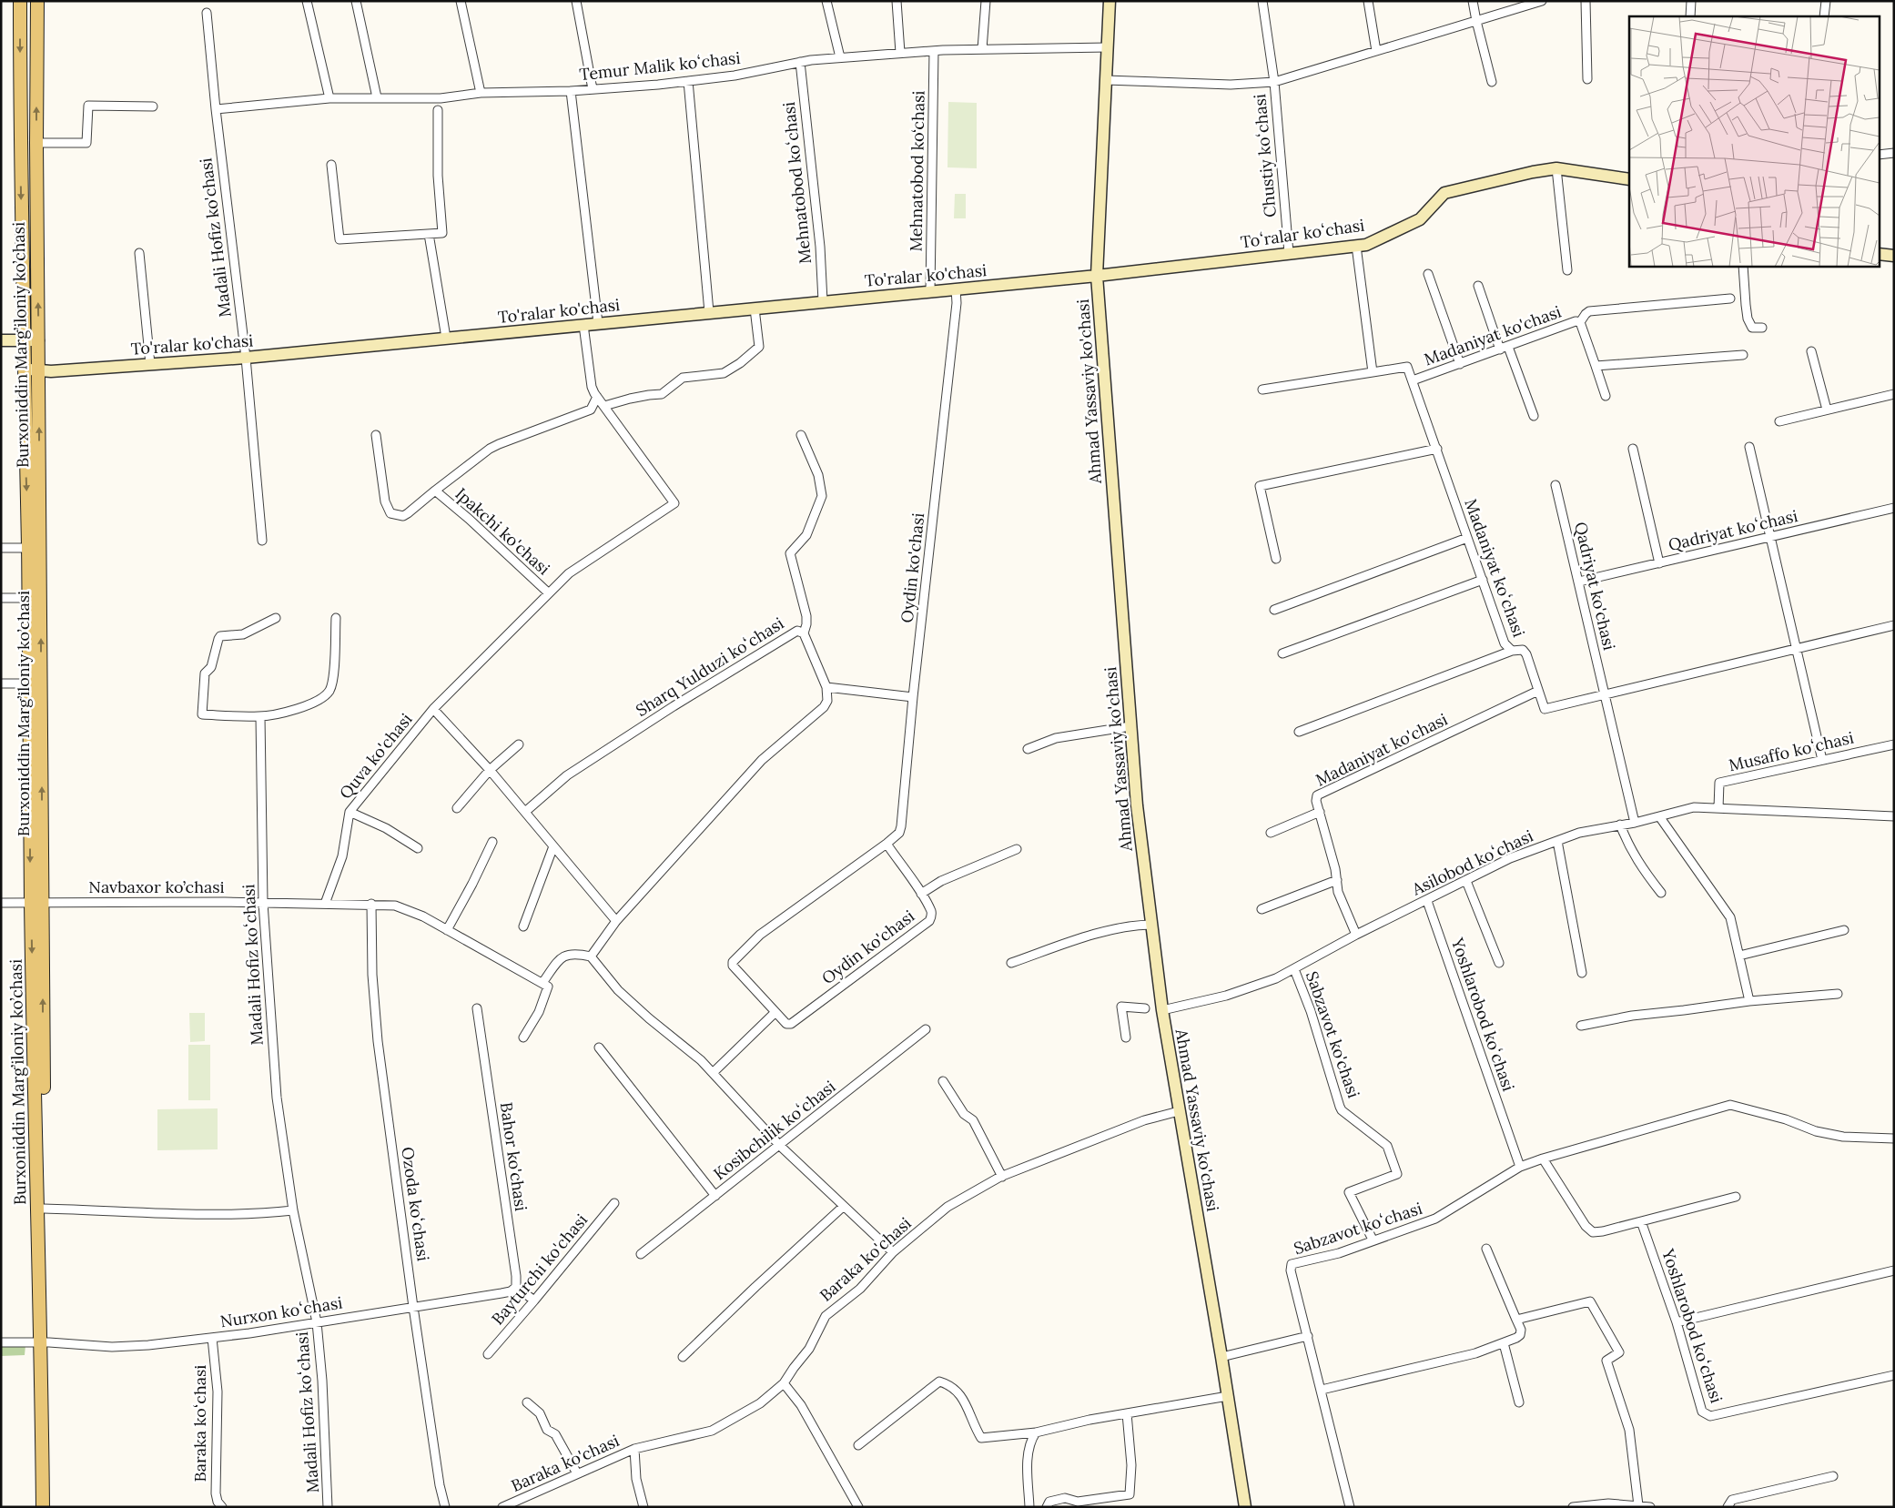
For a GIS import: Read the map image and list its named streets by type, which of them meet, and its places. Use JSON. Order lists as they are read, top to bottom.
{
  "streets": {
    "main road": ["Burxoniddin Marg’iloniy ko’chasi"],
    "street": [
      "Temur Malik koʻchasi",
      "Chustiy koʻchasi",
      "Mehnatobod ko‘chasi",
      "Mehnatobod koʻchasi",
      "Toʻralar koʻchasi",
      "Madali Hofiz ko'chasi",
      "To'ralar ko'chasi",
      "Madaniyat ko'chasi",
      "Ahmad Yassaviy ko'chasi",
      "Qadriyat koʻchasi",
      "Ipakchi ko'chasi",
      "Oydin ko'chasi",
      "Madaniyat koʻchasi",
      "Qadriyat ko'chasi",
      "Sharq Yulduzi koʻchasi",
      "Musaffo koʻchasi",
      "Quva ko'chasi",
      "Asilobod koʻchasi",
      "Navbaxor ko’chasi",
      "Madali Hofiz koʻchasi",
      "Yoshlarobod koʻchasi",
      "Sabzavot ko'chasi",
      "Kosibchilik koʻchasi",
      "Bahor ko'chasi",
      "Ozoda koʻchasi",
      "Sabzavot koʻchasi",
      "Baraka ko'chasi",
      "Bayturchi ko'chasi",
      "Nurxon koʻchasi",
      "Baraka koʻchasi"
    ]
  },
  "crossings": [
    ["Temur Malik koʻchasi", "Mehnatobod ko‘chasi"],
    ["Temur Malik koʻchasi", "Mehnatobod koʻchasi"],
    ["Temur Malik koʻchasi", "Madali Hofiz ko'chasi"],
    ["Temur Malik koʻchasi", "Ahmad Yassaviy ko'chasi"],
    ["Chustiy koʻchasi", "Toʻralar koʻchasi"],
    ["Chustiy koʻchasi", "Ahmad Yassaviy ko'chasi"],
    ["Mehnatobod ko‘chasi", "To'ralar ko'chasi"],
    ["Mehnatobod koʻchasi", "To'ralar ko'chasi"],
    ["Toʻralar koʻchasi", "To'ralar ko'chasi"],
    ["Toʻralar koʻchasi", "Ahmad Yassaviy ko'chasi"],
    ["Madali Hofiz ko'chasi", "To'ralar ko'chasi"],
    ["To'ralar ko'chasi", "Burxoniddin Marg’iloniy ko’chasi"],
    ["To'ralar ko'chasi", "Ahmad Yassaviy ko'chasi"],
    ["To'ralar ko'chasi", "Oydin ko'chasi"],
    ["Madaniyat ko'chasi", "Madaniyat koʻchasi"],
    ["Madaniyat ko'chasi", "Asilobod koʻchasi"],
    ["Burxoniddin Marg’iloniy ko’chasi", "Navbaxor ko’chasi"],
    ["Burxoniddin Marg’iloniy ko’chasi", "Nurxon koʻchasi"],
    ["Ahmad Yassaviy ko'chasi", "Asilobod koʻchasi"],
    ["Ahmad Yassaviy ko'chasi", "Baraka ko'chasi"],
    ["Qadriyat koʻchasi", "Qadriyat ko'chasi"],
    ["Ipakchi ko'chasi", "Quva ko'chasi"],
    ["Madaniyat koʻchasi", "Qadriyat ko'chasi"],
    ["Qadriyat ko'chasi", "Asilobod koʻchasi"],
    ["Musaffo koʻchasi", "Asilobod koʻchasi"],
    ["Quva ko'chasi", "Navbaxor ko’chasi"],
    ["Asilobod koʻchasi", "Yoshlarobod koʻchasi"],
    ["Asilobod koʻchasi", "Sabzavot ko'chasi"],
    ["Navbaxor ko’chasi", "Madali Hofiz koʻchasi"],
    ["Madali Hofiz koʻchasi", "Nurxon koʻchasi"],
    ["Yoshlarobod koʻchasi", "Sabzavot koʻchasi"],
    ["Sabzavot ko'chasi", "Sabzavot koʻchasi"],
    ["Bahor ko'chasi", "Nurxon koʻchasi"],
    ["Ozoda koʻchasi", "Nurxon koʻchasi"],
    ["Nurxon koʻchasi", "Baraka koʻchasi"]
  ]
}
